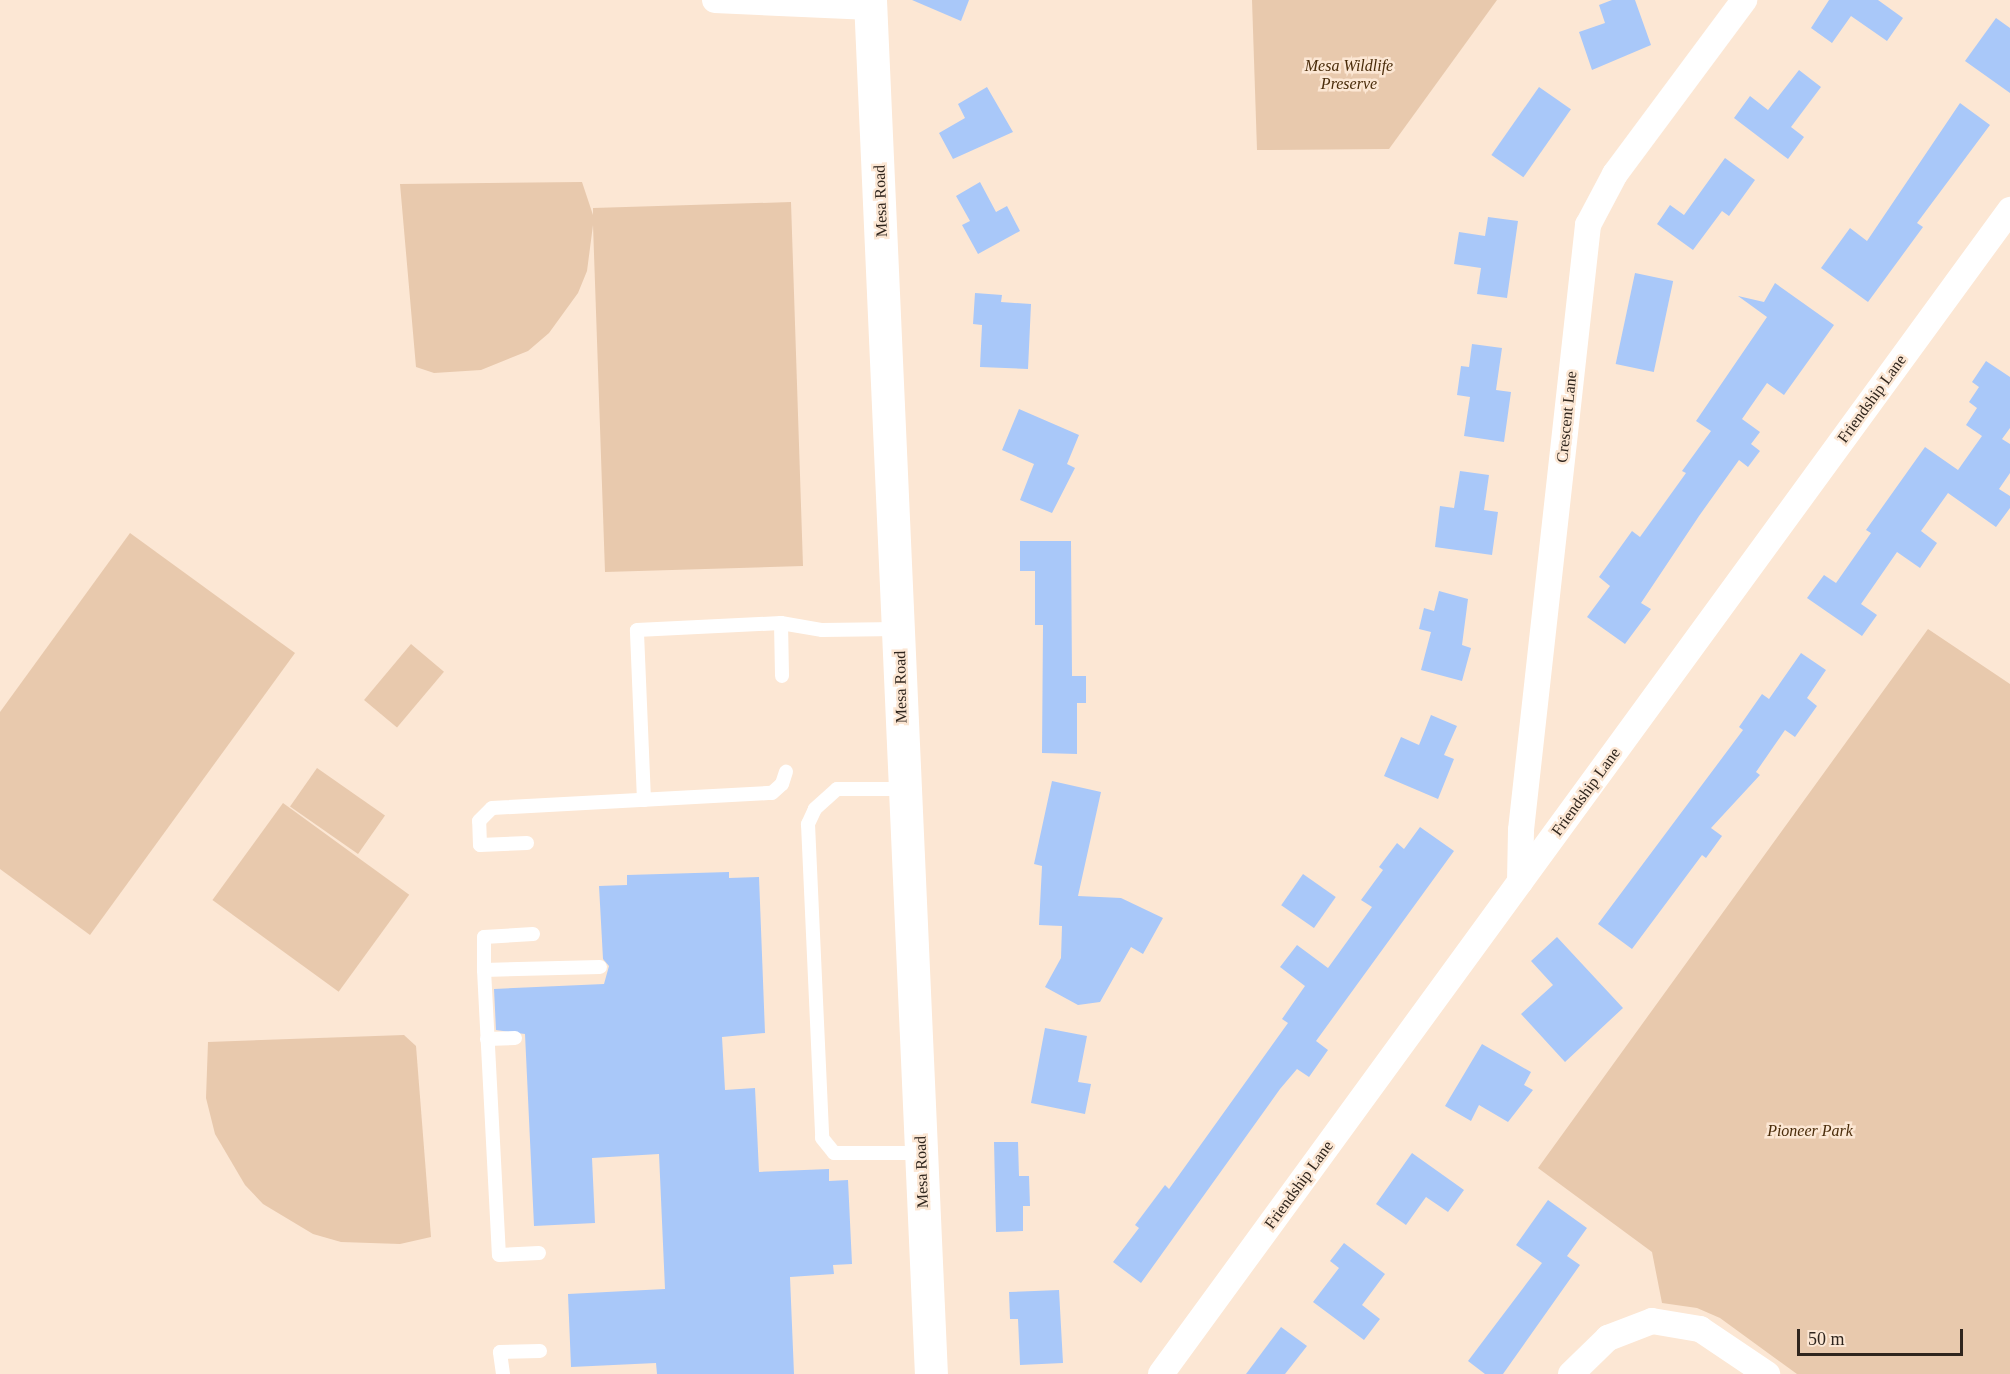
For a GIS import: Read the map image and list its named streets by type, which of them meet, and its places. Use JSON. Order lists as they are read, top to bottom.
{
  "streets": {
    "main road": ["Mesa Road"],
    "street": ["Friendship Lane", "Crescent Lane"]
  },
  "crossings": [
    ["Friendship Lane", "Crescent Lane"]
  ],
  "parks": ["Mesa Wildlife Preserve", "Pioneer Park"],
  "scale_bar": "50 m"
}
